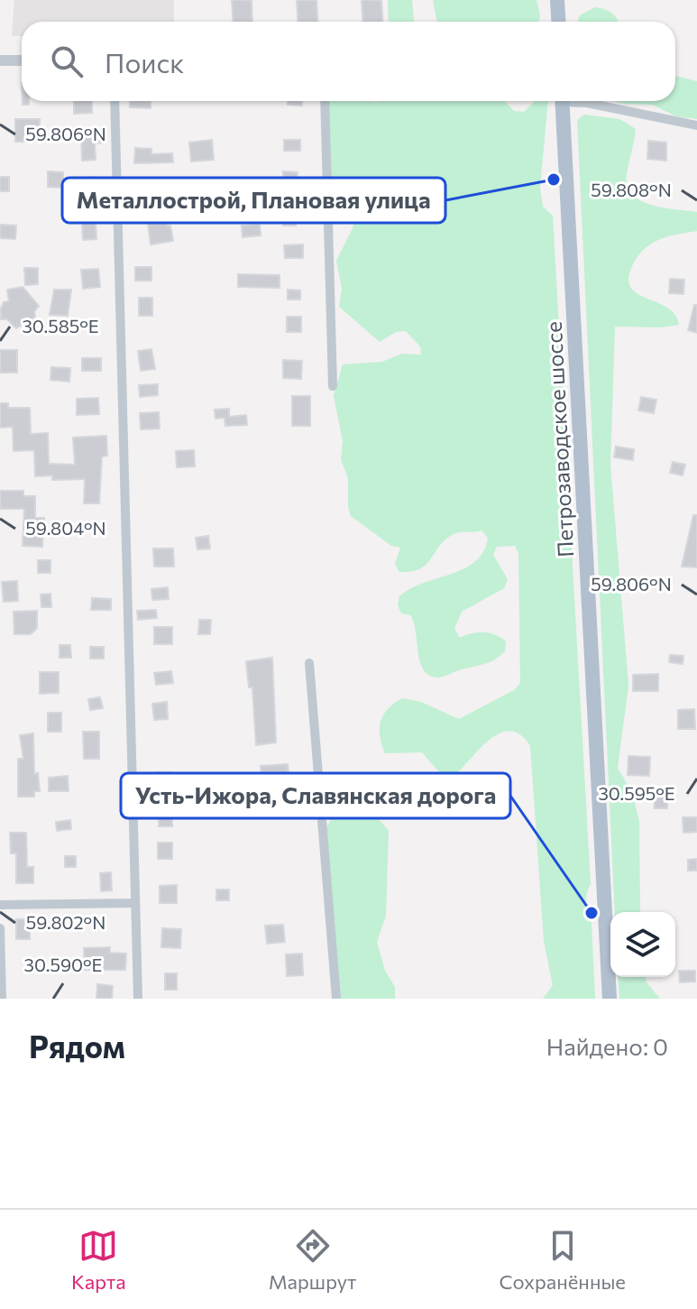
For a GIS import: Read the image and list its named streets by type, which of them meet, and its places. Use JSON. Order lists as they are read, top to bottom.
{
  "streets": {
    "main road": ["Петрозаводское шоссе"]
  },
  "places": ["Металлострой, Плановая улица", "Усть-Ижора, Славянская дорога"],
  "page": {
    "search": "Поиск",
    "heading": ["Рядом", "Найдено: 0"],
    "nav": ["Карта", "Маршрут", "Сохранённые"]
  },
  "coordinates": [
    "59.806°N",
    "59.808°N",
    "30.585°E",
    "59.804°N",
    "30.595°E",
    "59.802°N",
    "30.590°E"
  ]
}
